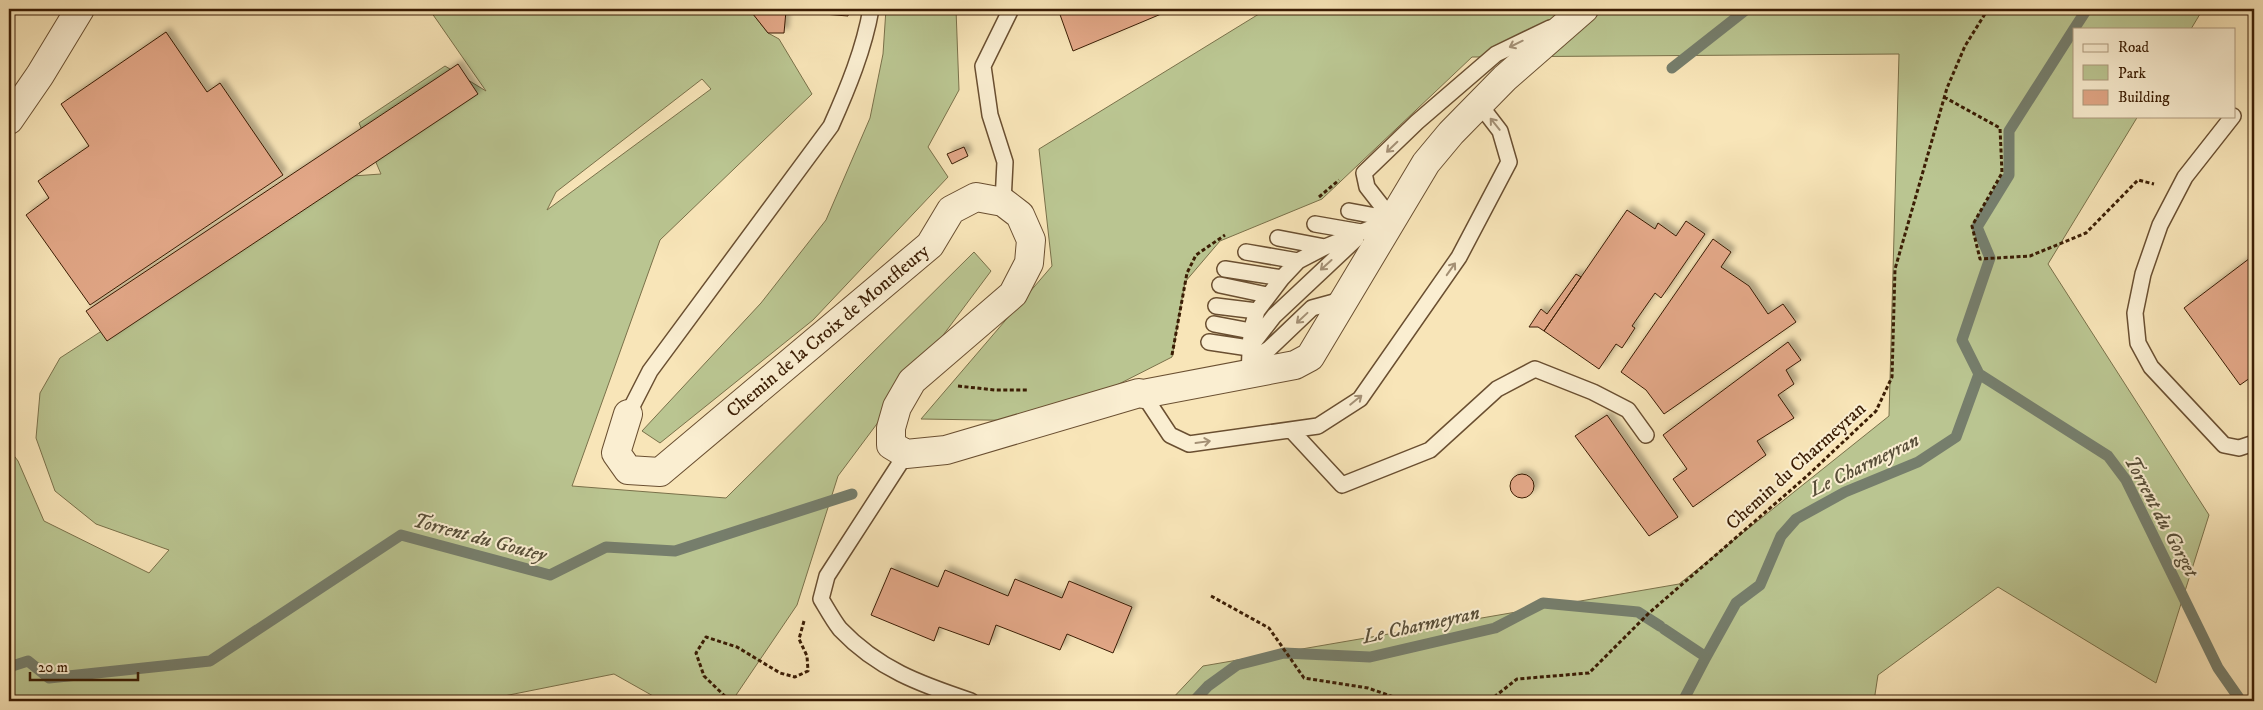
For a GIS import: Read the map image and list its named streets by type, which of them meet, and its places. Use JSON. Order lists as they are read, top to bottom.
{
  "streets": {
    "street": ["Chemin de la Croix de Montfleury"],
    "path": ["Chemin du Charmeyran"]
  },
  "water": ["Le Charmeyran", "Torrent du Gorget", "Torrent du Goutey"],
  "legend": ["Road", "Park", "Building"],
  "scale_bar": "20 m"
}
